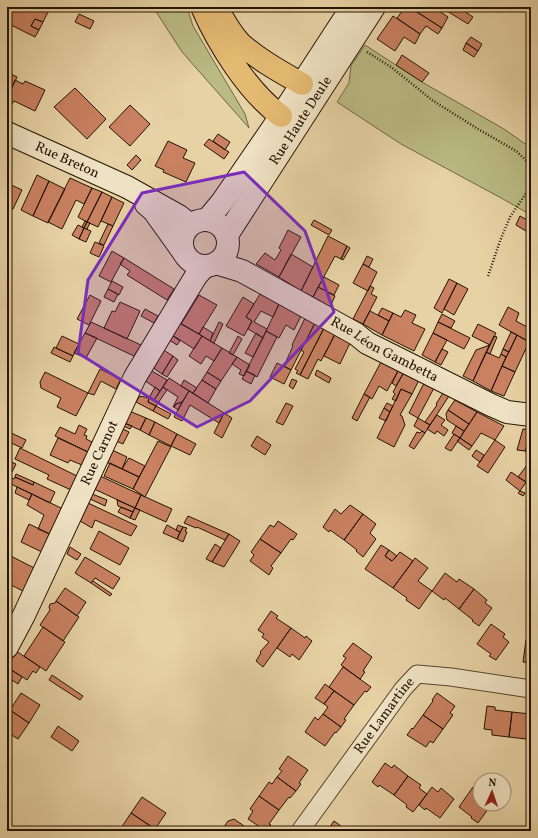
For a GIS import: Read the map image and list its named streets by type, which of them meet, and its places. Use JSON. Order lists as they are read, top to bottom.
{
  "streets": {
    "main road": [
      "Rue Haute Deule",
      "Rue Breton",
      "Rue Léon Gambetta",
      "Rue Carnot"
    ],
    "street": ["Rue Lamartine"]
  },
  "crossings": [
    ["Rue Haute Deule", "Rue Breton"],
    ["Rue Haute Deule", "Rue Léon Gambetta"],
    ["Rue Haute Deule", "Rue Carnot"],
    ["Rue Breton", "Rue Léon Gambetta"],
    ["Rue Breton", "Rue Carnot"],
    ["Rue Léon Gambetta", "Rue Carnot"]
  ],
  "north": "top"
}
